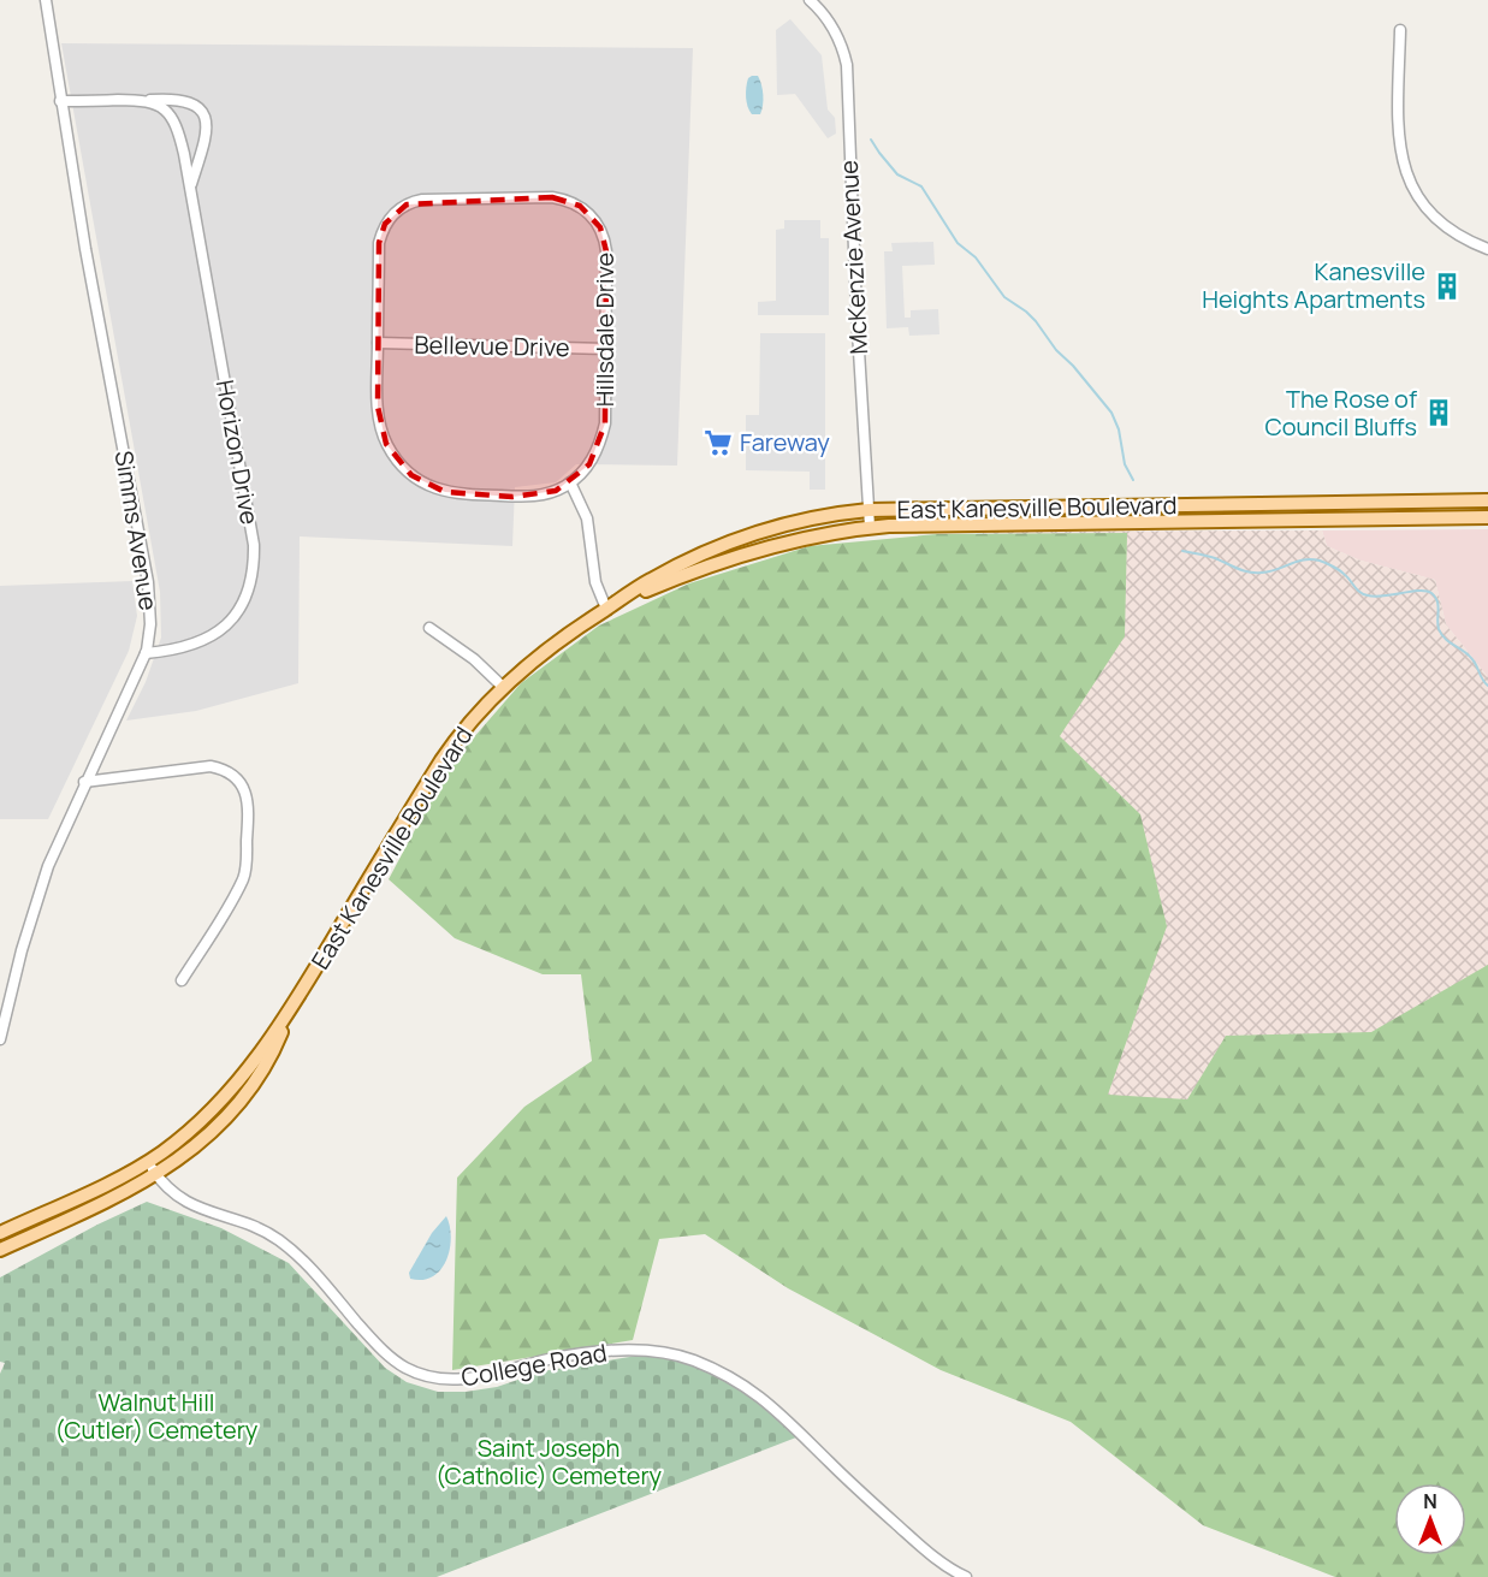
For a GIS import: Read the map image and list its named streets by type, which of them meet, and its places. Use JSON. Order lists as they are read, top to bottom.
{
  "streets": {
    "main road": ["East Kanesville Boulevard"],
    "street": [
      "McKenzie Avenue",
      "Hillsdale Drive",
      "Bellevue Drive",
      "Horizon Drive",
      "Simms Avenue",
      "College Road"
    ]
  },
  "crossings": [
    ["McKenzie Avenue", "East Kanesville Boulevard"],
    ["Hillsdale Drive", "Bellevue Drive"],
    ["Horizon Drive", "Simms Avenue"],
    ["East Kanesville Boulevard", "College Road"]
  ],
  "parks": ["Walnut Hill (Cutler) Cemetery", "Saint Joseph (Catholic) Cemetery"],
  "places": {
    "building": ["Kanesville Heights Apartments", "The Rose of Council Bluffs"],
    "supermarket": ["Fareway"]
  },
  "north": "top"
}
